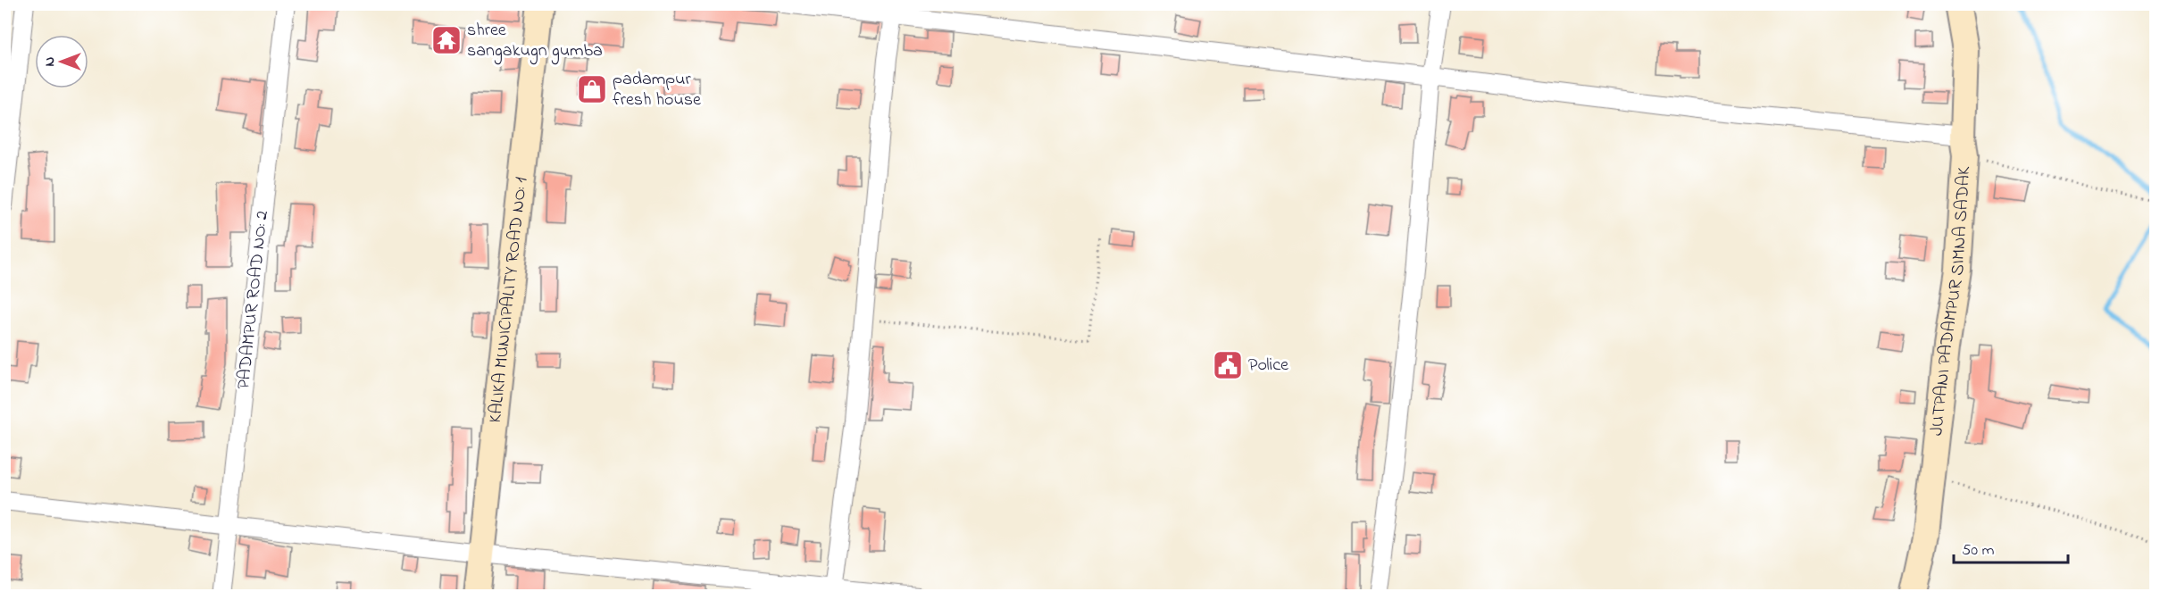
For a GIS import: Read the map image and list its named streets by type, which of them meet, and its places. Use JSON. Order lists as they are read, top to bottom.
{
  "streets": {
    "street": ["PADAMPUR ROAD NO: 2", "KALIKA MUNICIPALITY ROAD NO: 1", "JUTPANI PADAMPUR SIMNA SADAK"]
  },
  "places": {
    "temple": ["shree sangakugn gumba"],
    "shop": ["padampur fresh house"],
    "public building": ["Police"]
  },
  "scale_bar": "50 m",
  "north": "left"
}
